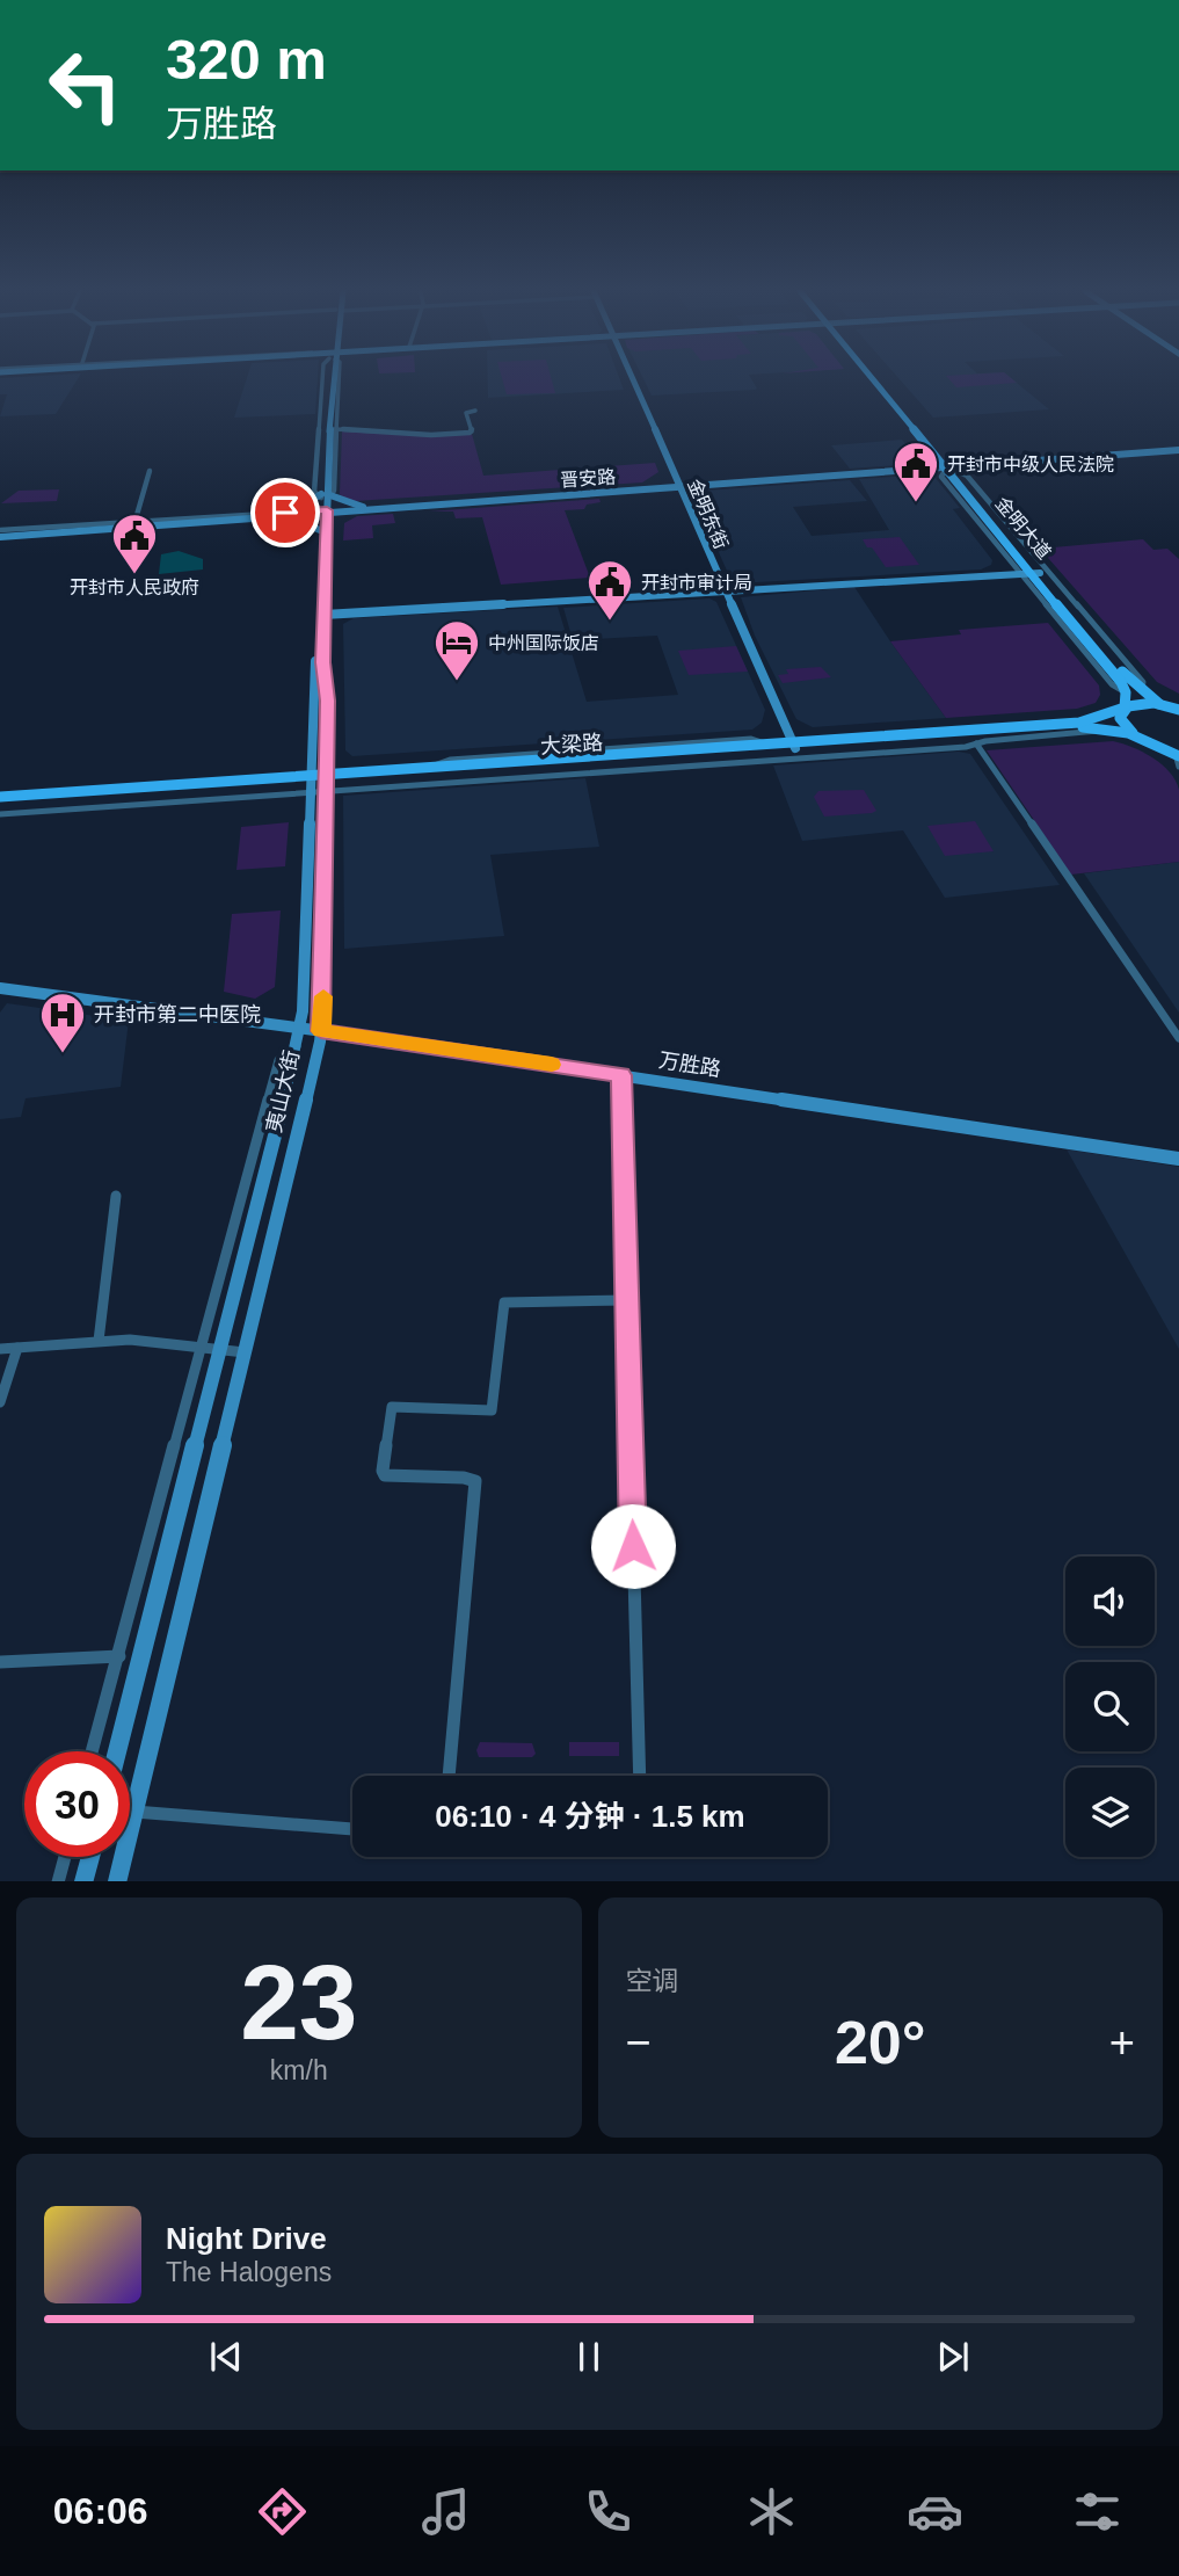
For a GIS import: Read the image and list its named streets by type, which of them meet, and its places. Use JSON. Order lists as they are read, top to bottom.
{
  "streets": {
    "main road": ["金明大道", "大梁路"],
    "street": [
      "晋安路",
      "金明东街",
      "万胜路",
      "夷山大街"
    ]
  },
  "crossings": [
    ["晋安路", "金明东街"],
    ["晋安路", "金明大道"],
    ["晋安路", "夷山大街"],
    ["金明东街", "大梁路"],
    ["金明大道", "大梁路"],
    ["大梁路", "夷山大街"],
    ["万胜路", "夷山大街"]
  ],
  "places": {
    "public building": ["开封市中级人民法院", "开封市人民政府", "开封市审计局"],
    "hotel": ["中州国际饭店"],
    "hospital": ["开封市第二中医院"]
  },
  "page": {
    "turn": ["320 m", "万胜路"],
    "limit": "30",
    "trip": "06:10 · 4 分钟 · 1.5 km",
    "tile": [
      ["23", "km/h"],
      "空调"
    ],
    "heat": ["−", "20°", "+"],
    "song": ["Night Drive", "The Halogens"],
    "tabs": "06:06"
  }
}
